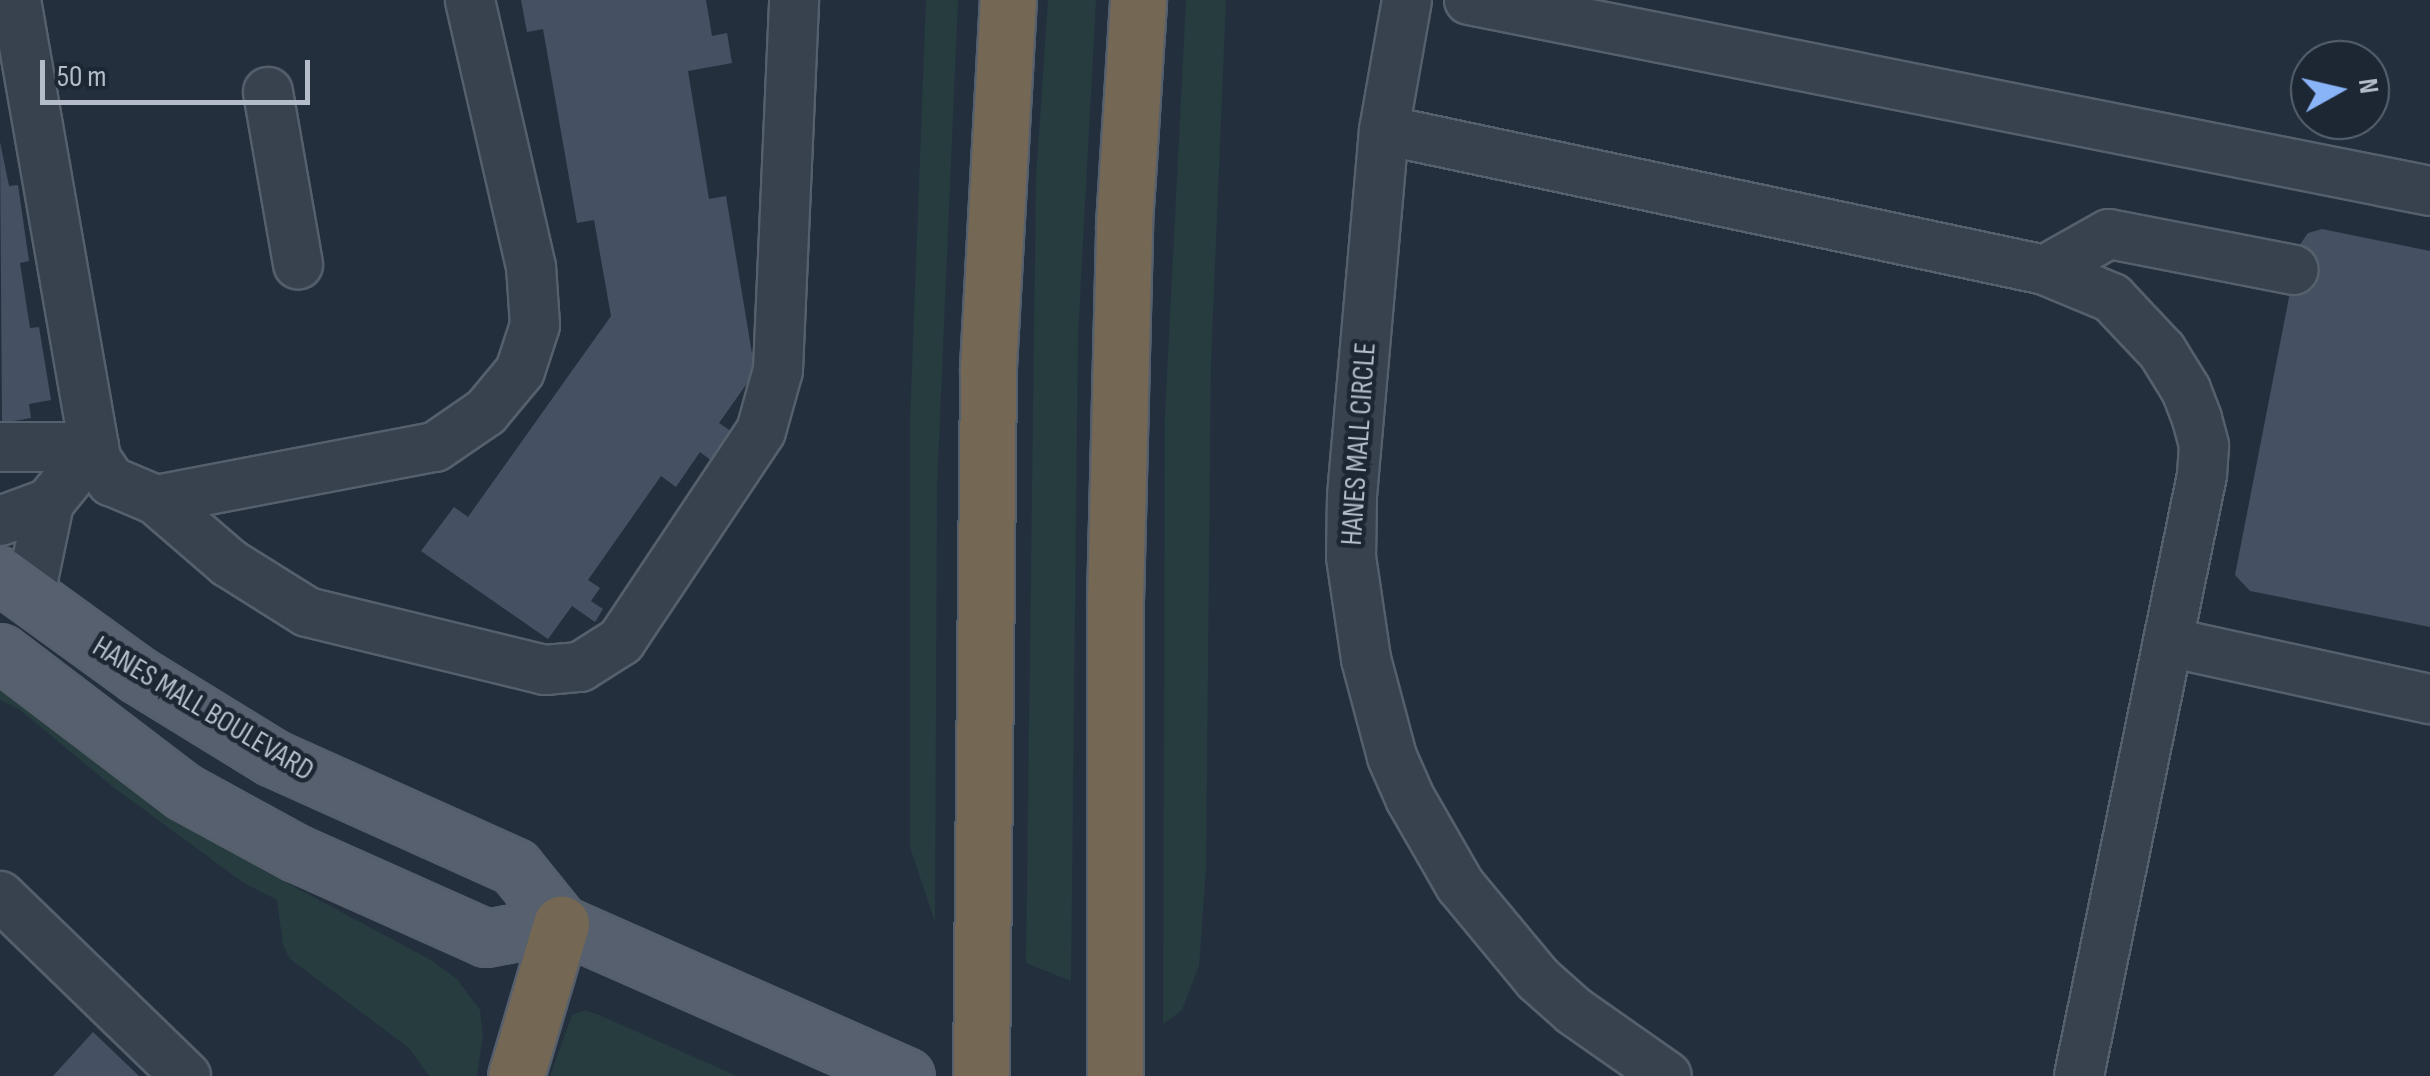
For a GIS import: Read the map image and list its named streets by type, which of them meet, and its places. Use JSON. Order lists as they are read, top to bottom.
{
  "streets": {
    "main road": ["HANES MALL BOULEVARD"],
    "street": ["HANES MALL CIRCLE"]
  },
  "scale_bar": "50 m",
  "north": "right"
}
